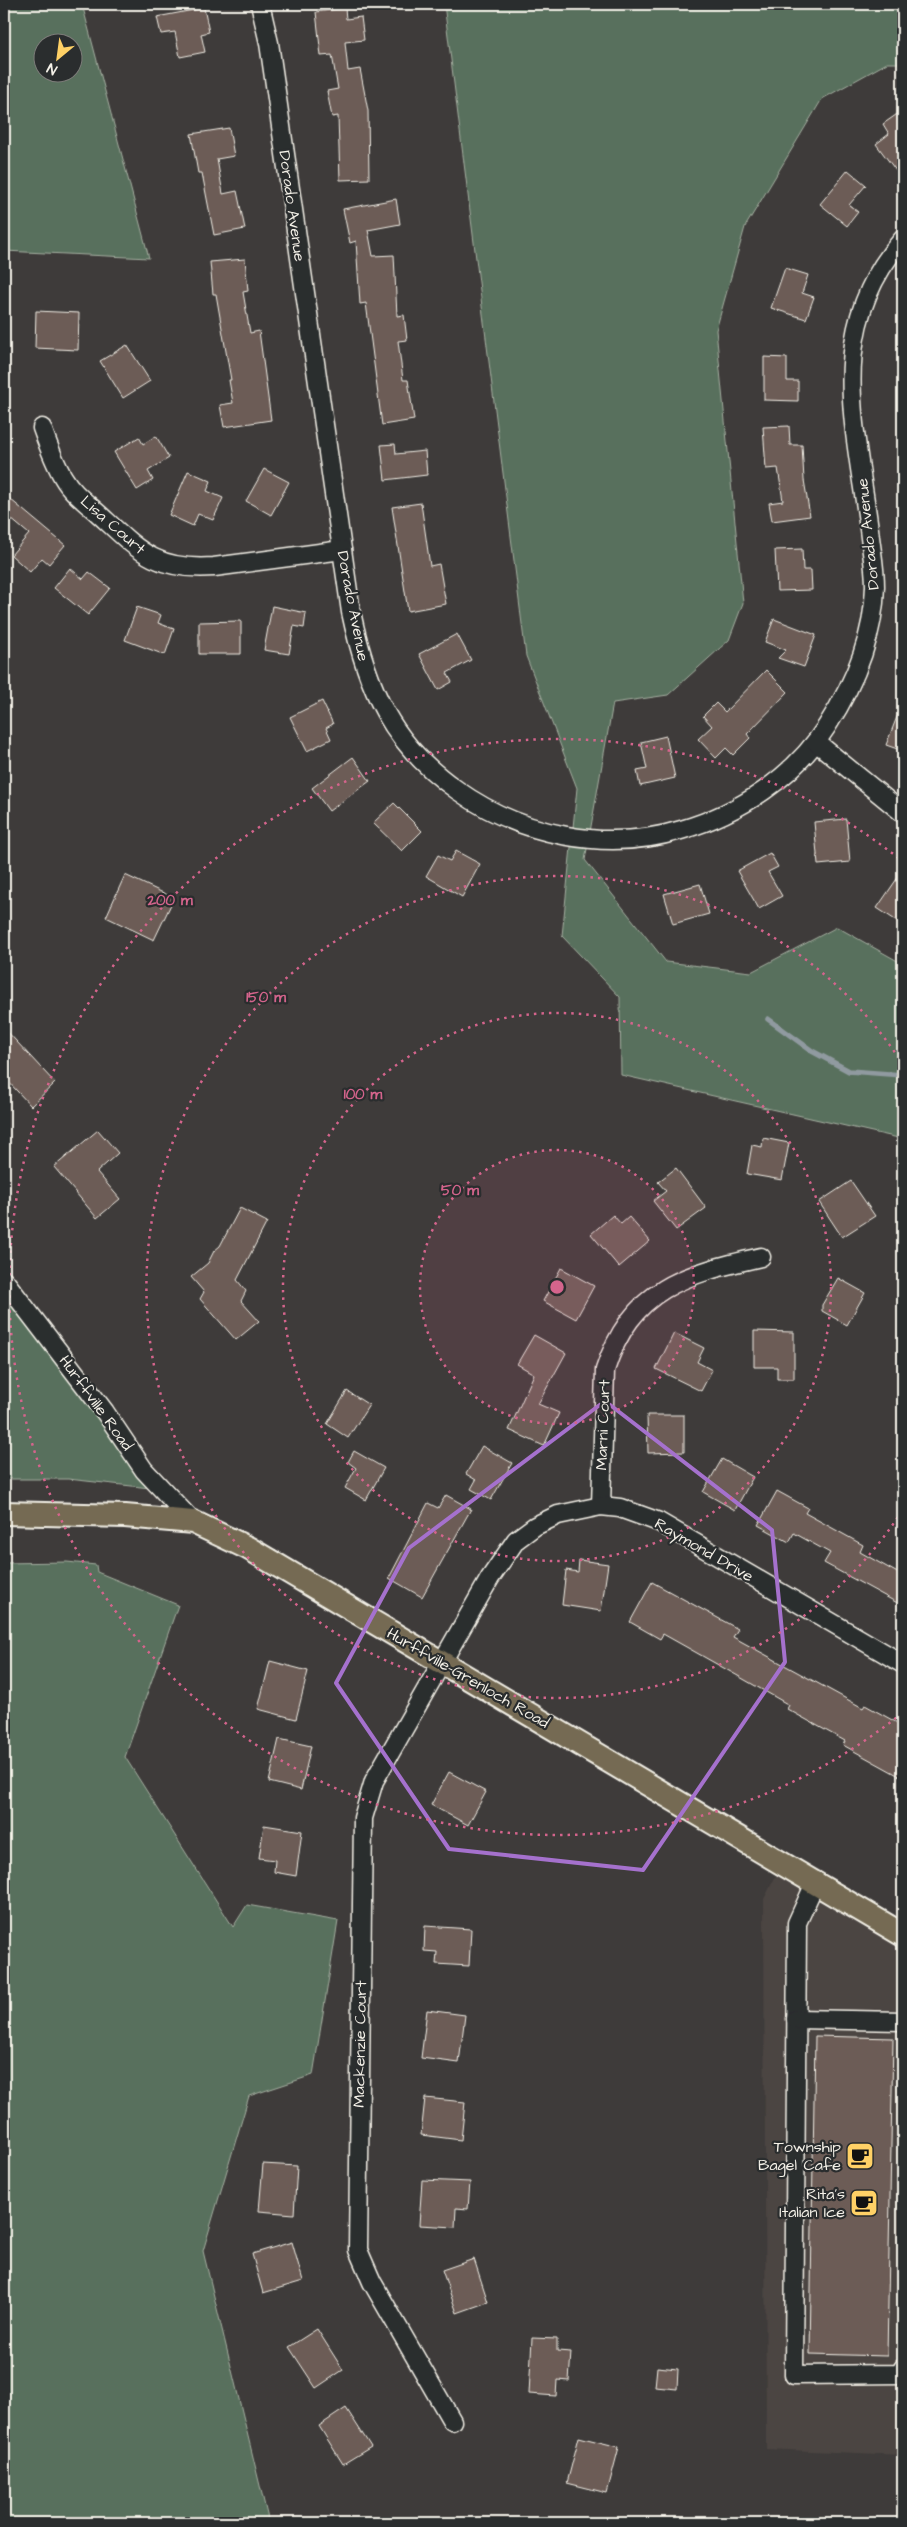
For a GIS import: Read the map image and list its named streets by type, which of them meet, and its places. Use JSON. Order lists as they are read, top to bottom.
{
  "streets": {
    "main road": ["Hurffville-Grenloch Road"],
    "street": [
      "Dorado Avenue",
      "Lisa Court",
      "Hurffville Road",
      "Marni Court",
      "Raymond Drive",
      "Mackenzie Court"
    ]
  },
  "crossings": [
    ["Dorado Avenue", "Lisa Court"],
    ["Hurffville Road", "Hurffville-Grenloch Road"],
    ["Marni Court", "Raymond Drive"],
    ["Raymond Drive", "Hurffville-Grenloch Road"],
    ["Raymond Drive", "Mackenzie Court"],
    ["Hurffville-Grenloch Road", "Mackenzie Court"]
  ],
  "places": {
    "cafe": ["Township Bagel Cafe", "Rita's Italian Ice"]
  },
  "north": "bottom left",
  "rings": [
    "200 m",
    "150 m",
    "100 m",
    "50 m"
  ]
}
